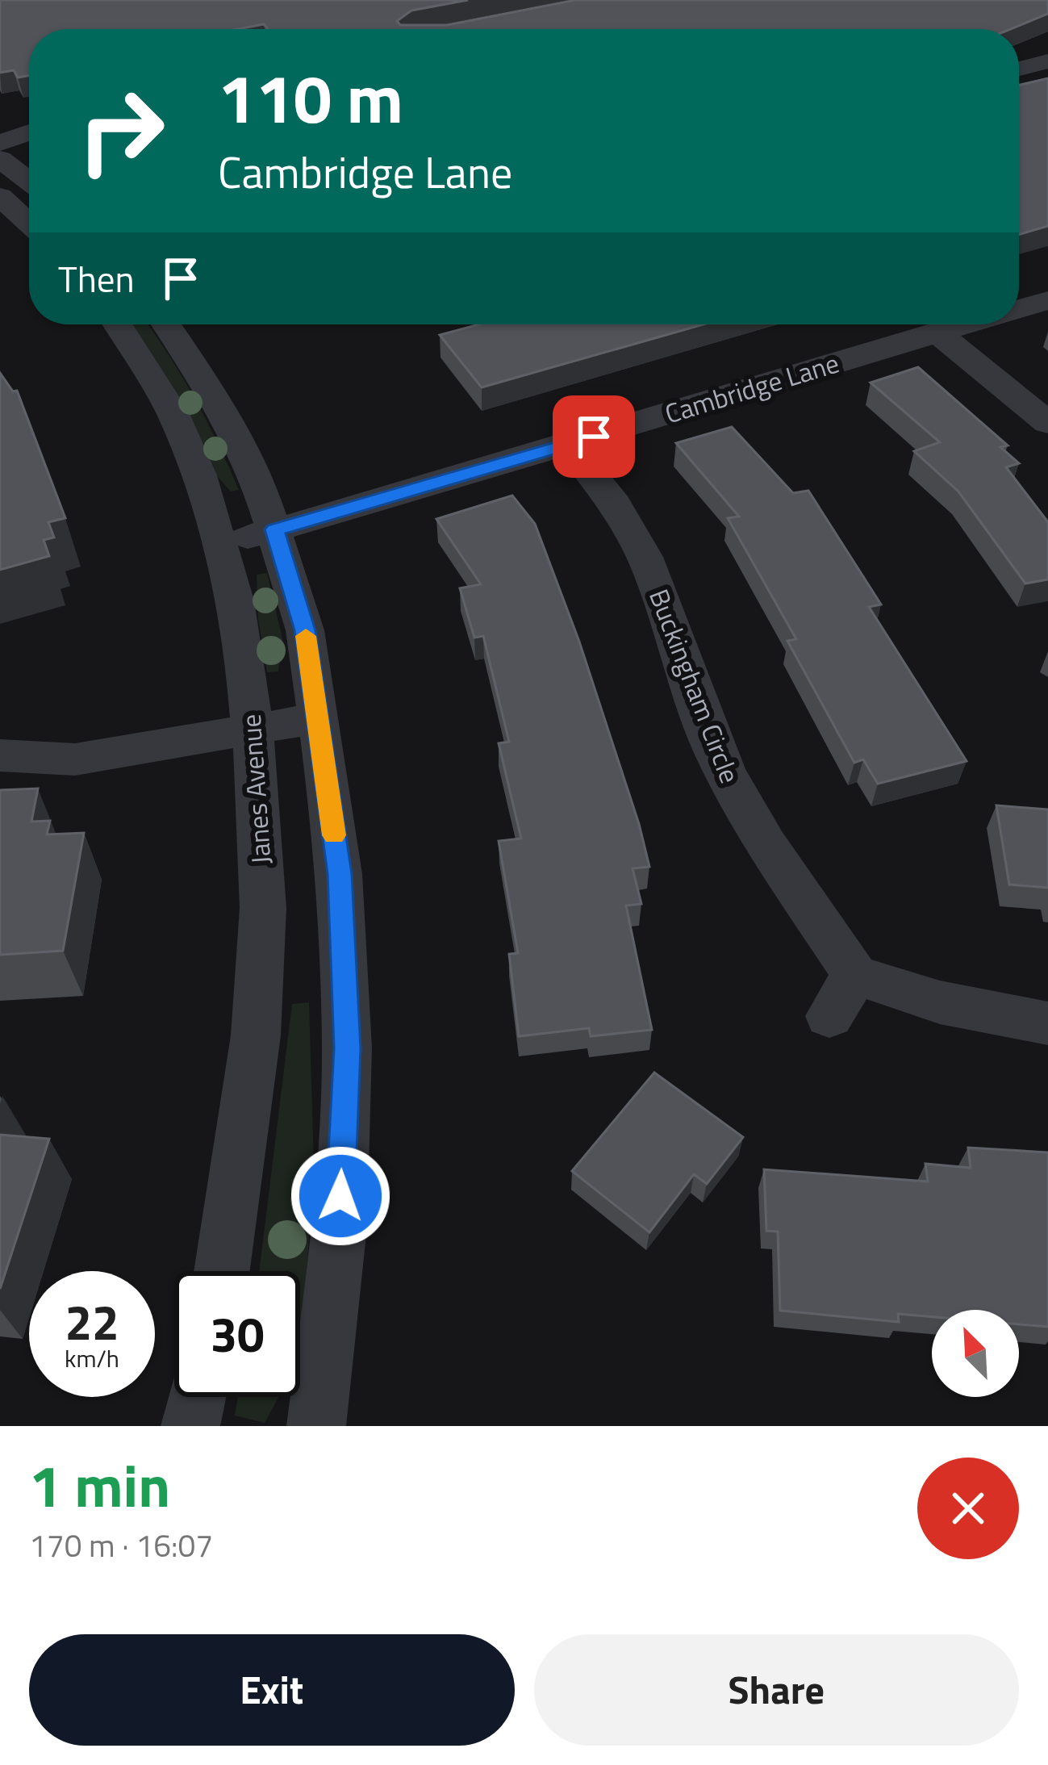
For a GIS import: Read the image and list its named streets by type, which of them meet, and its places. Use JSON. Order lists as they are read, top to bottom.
{
  "streets": {
    "street": ["Cambridge Lane", "Buckingham Circle", "Janes Avenue"]
  },
  "crossings": [
    ["Cambridge Lane", "Buckingham Circle"],
    ["Cambridge Lane", "Janes Avenue"]
  ],
  "north": "top left",
  "page": {
    "turn": ["110 m", "Cambridge Lane"],
    "then": "Then",
    "speed": "22 km/h",
    "limit": "30",
    "heading": ["1 min", "170 m · 16:07"],
    "buttons": ["Exit", "Share"]
  }
}
